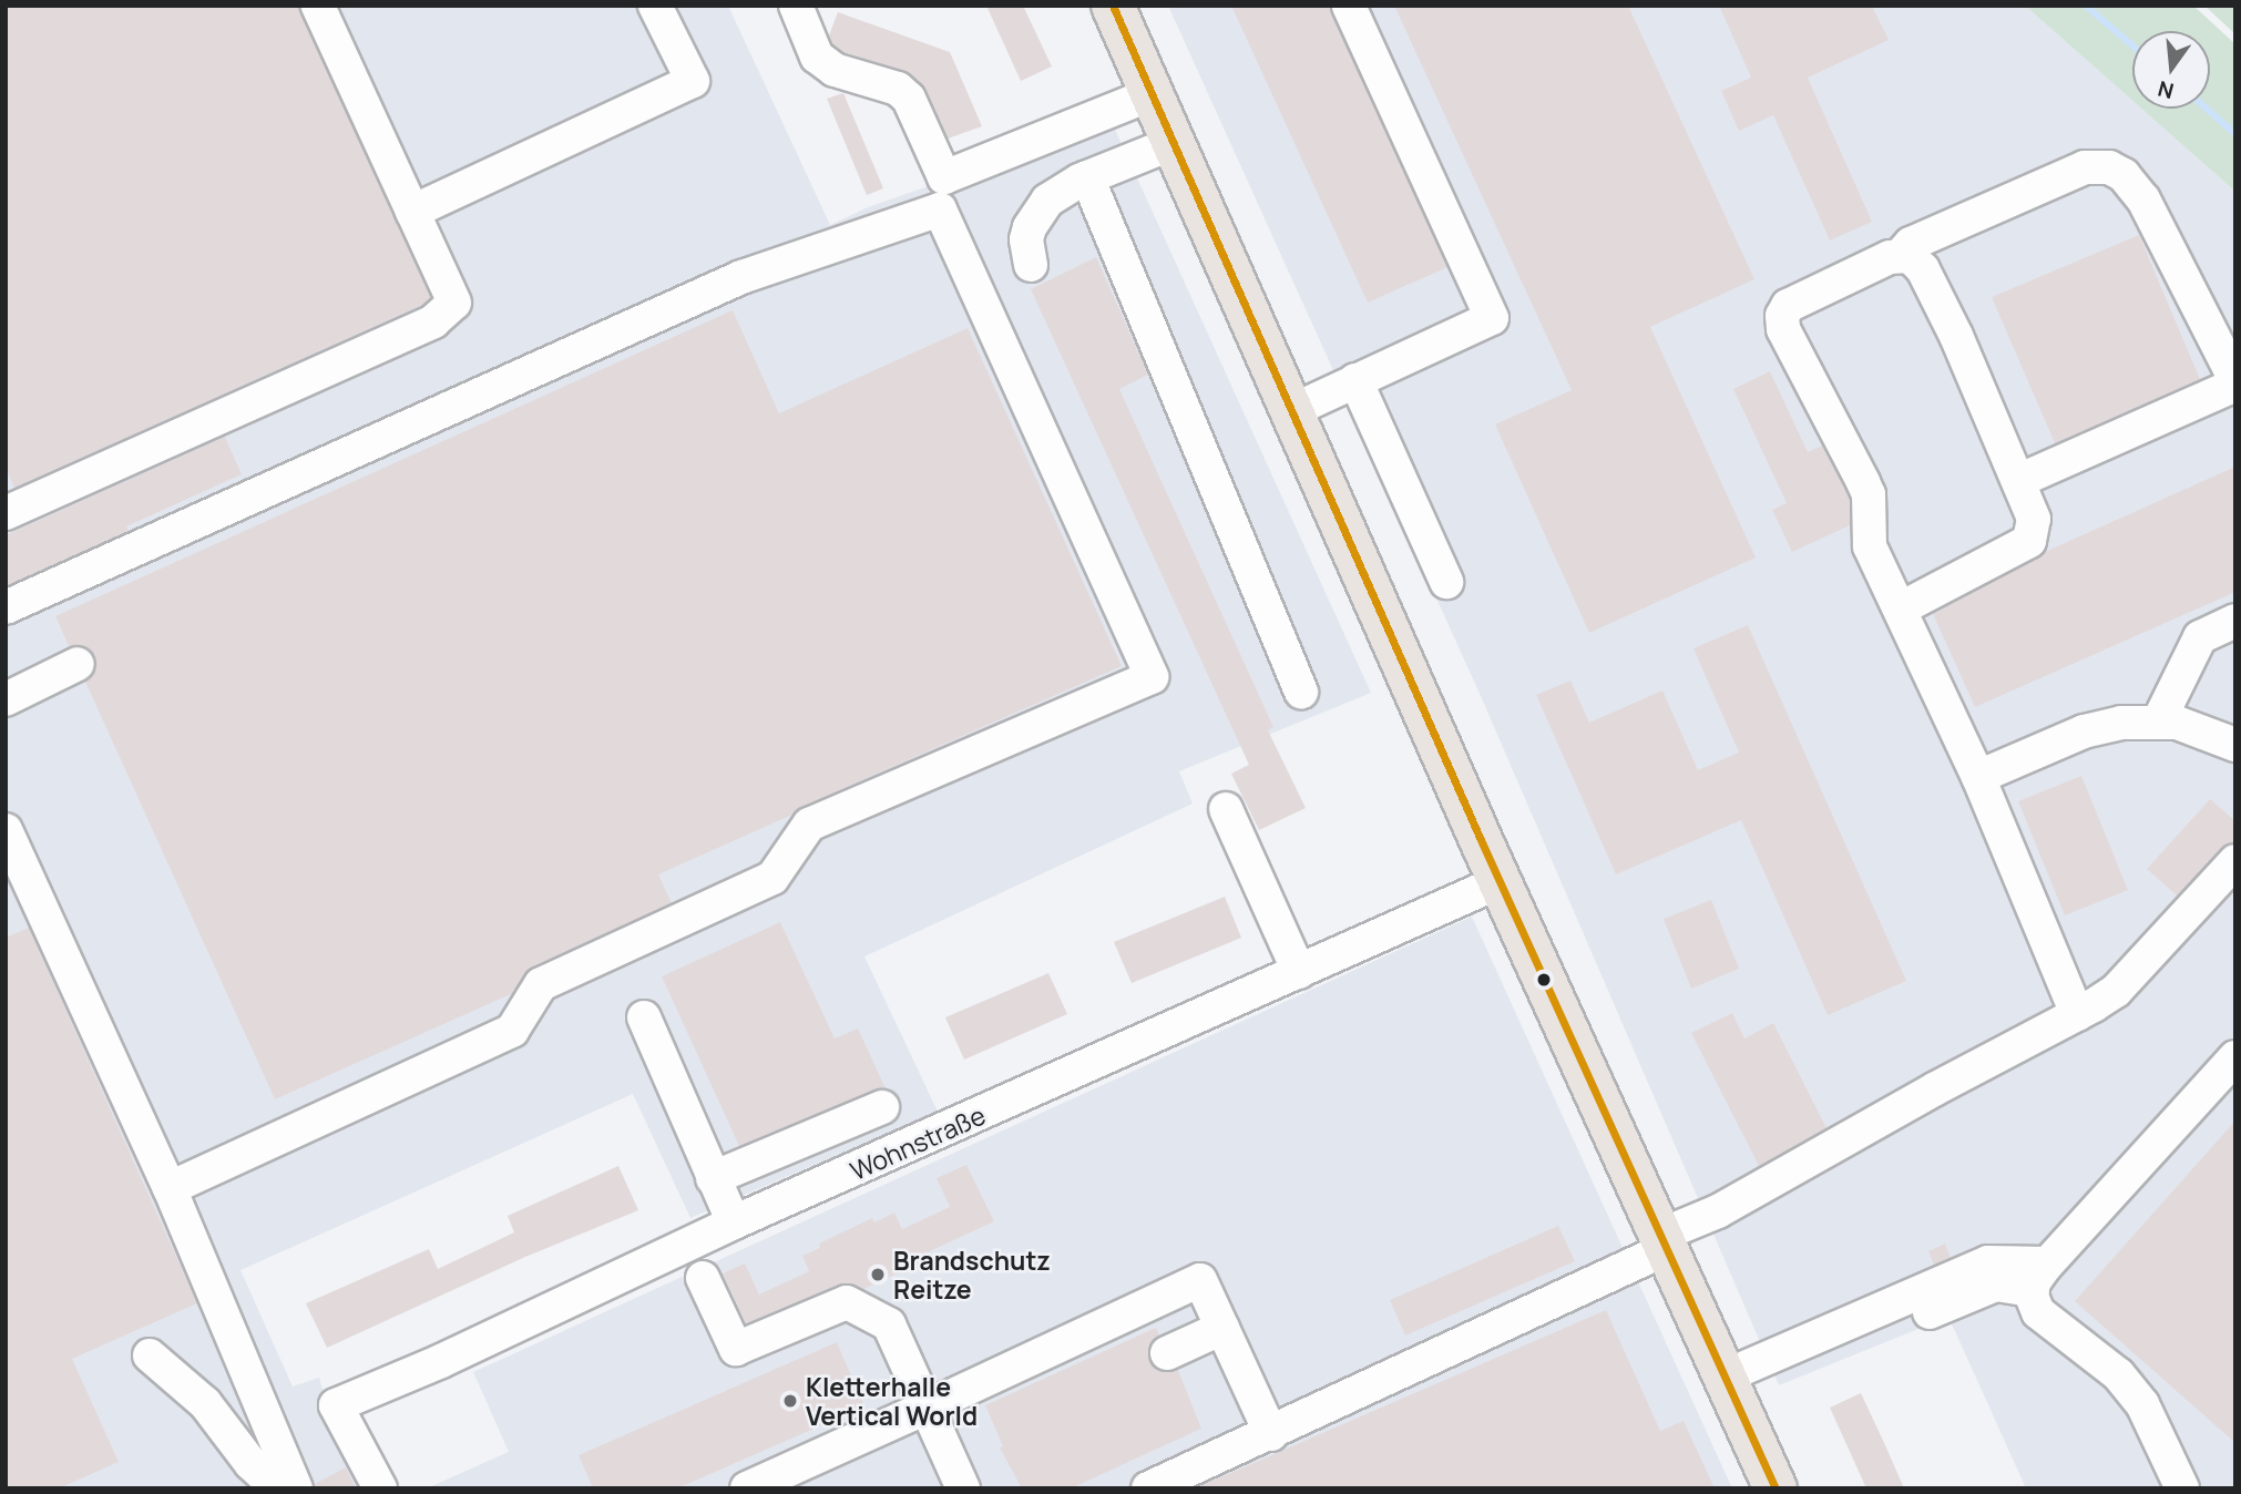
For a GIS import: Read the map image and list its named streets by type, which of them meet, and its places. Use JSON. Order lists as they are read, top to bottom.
{
  "streets": {
    "street": ["Wohnstraße"]
  },
  "places": ["Brandschutz Reitze", "Kletterhalle Vertical World"],
  "north": "bottom"
}
